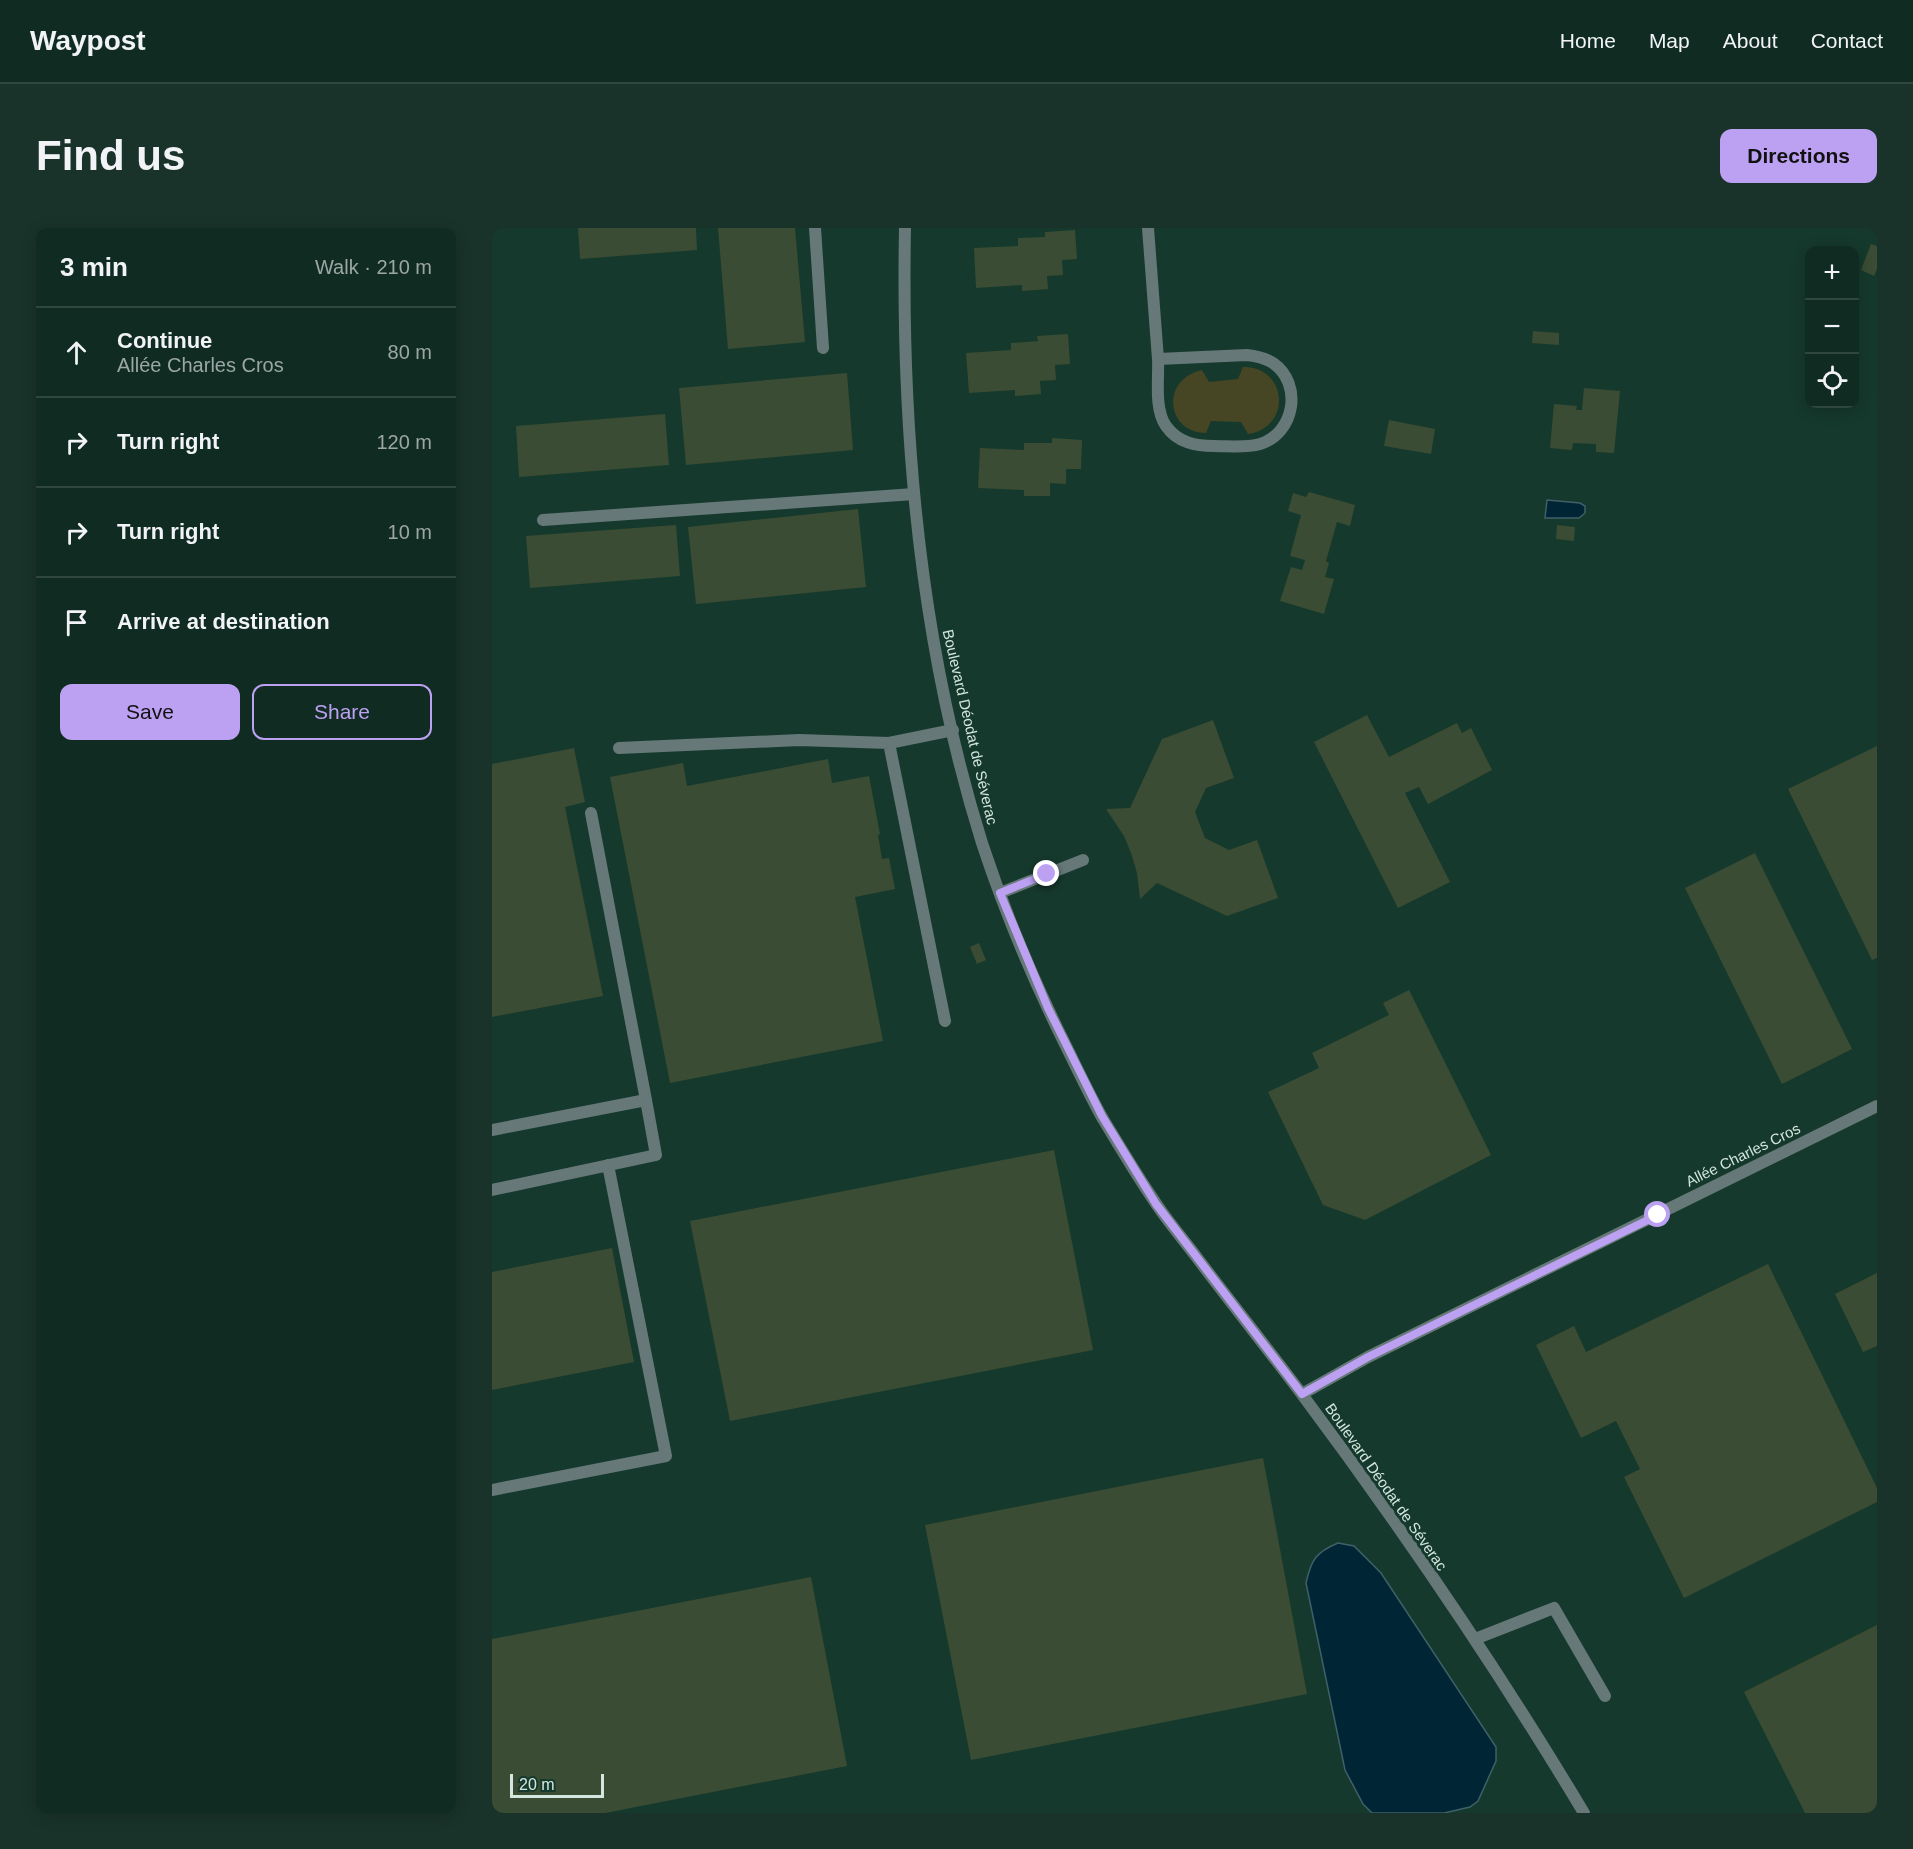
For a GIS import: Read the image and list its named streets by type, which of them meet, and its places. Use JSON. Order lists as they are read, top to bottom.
{
  "streets": {
    "street": ["Boulevard Déodat de Séverac", "Allée Charles Cros"]
  },
  "crossings": [
    ["Boulevard Déodat de Séverac", "Allée Charles Cros"]
  ],
  "scale_bar": "20 m",
  "page": {
    "header": "Waypost",
    "nav": [
      "Home",
      "Map",
      "About",
      "Contact"
    ],
    "buttons": [
      "Directions",
      ["Save", "Share"]
    ],
    "title": "Find us",
    "heading": ["3 min", "Walk · 210 m"],
    "map_buttons": ["+", "−"],
    "list": [
      ["Continue", "Allée Charles Cros", "80 m"],
      ["Turn right", "120 m"],
      ["Turn right", "10 m"],
      "Arrive at destination"
    ],
    "scale": "20 m"
  }
}
